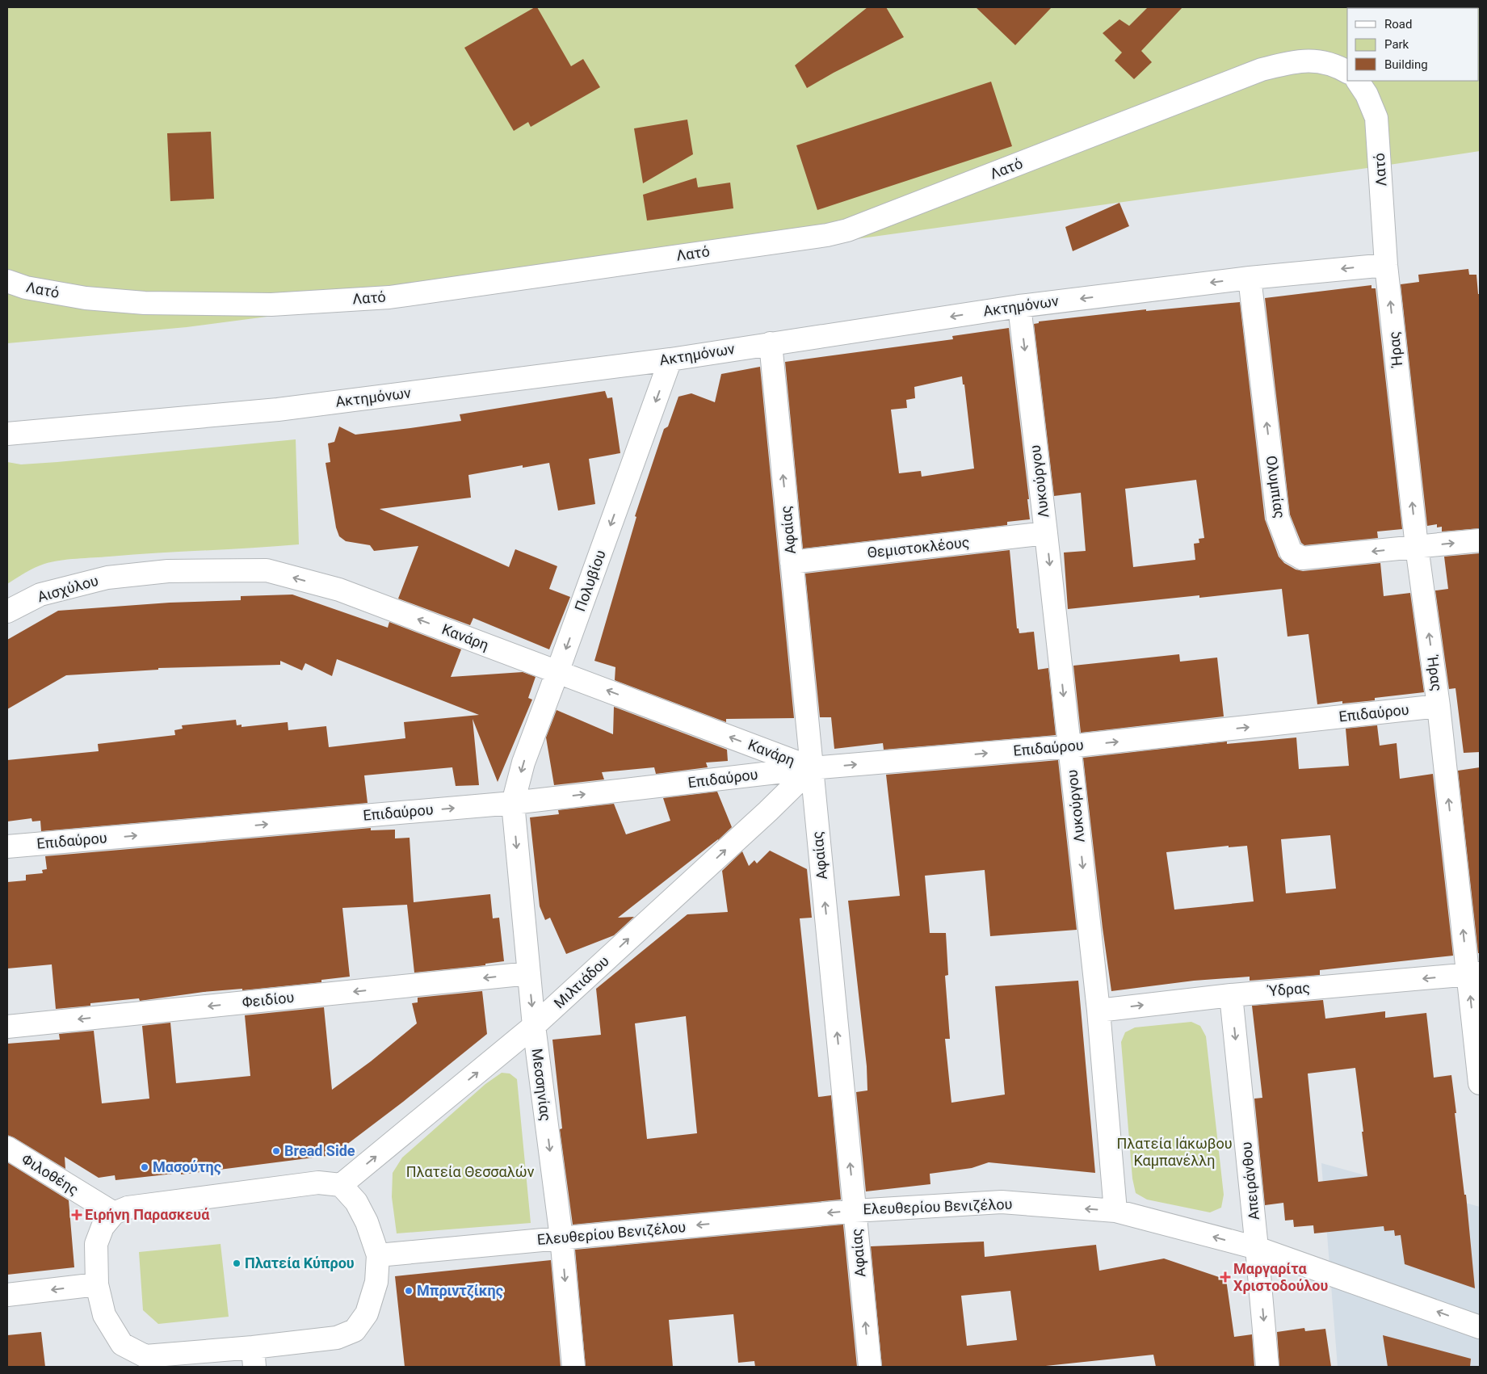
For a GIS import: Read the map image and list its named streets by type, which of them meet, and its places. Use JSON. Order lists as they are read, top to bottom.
{
  "streets": {
    "street": [
      "Λατό",
      "Ακτημόνων",
      "Ήρας",
      "Λυκούργου",
      "Ολυμπίας",
      "Αφαίας",
      "Θεμιστοκλέους",
      "Πολυβίου",
      "Αισχύλου",
      "Κανάρη",
      "Επιδαύρου",
      "Μιλτιάδου",
      "Ύδρας",
      "Φειδίου",
      "Μεσσηνίας",
      "Φιλοθέης",
      "Απειράνθου",
      "Ελευθερίου Βενιζέλου"
    ]
  },
  "crossings": [
    ["Λατό", "Ακτημόνων"],
    ["Λατό", "Ήρας"],
    ["Ακτημόνων", "Ήρας"],
    ["Ακτημόνων", "Λυκούργου"],
    ["Ακτημόνων", "Ολυμπίας"],
    ["Ακτημόνων", "Αφαίας"],
    ["Ακτημόνων", "Πολυβίου"],
    ["Ήρας", "Ολυμπίας"],
    ["Ήρας", "Επιδαύρου"],
    ["Ήρας", "Ύδρας"],
    ["Λυκούργου", "Θεμιστοκλέους"],
    ["Λυκούργου", "Επιδαύρου"],
    ["Λυκούργου", "Ύδρας"],
    ["Λυκούργου", "Ελευθερίου Βενιζέλου"],
    ["Αφαίας", "Θεμιστοκλέους"],
    ["Αφαίας", "Κανάρη"],
    ["Αφαίας", "Επιδαύρου"],
    ["Αφαίας", "Μιλτιάδου"],
    ["Αφαίας", "Ελευθερίου Βενιζέλου"],
    ["Πολυβίου", "Κανάρη"],
    ["Πολυβίου", "Επιδαύρου"],
    ["Πολυβίου", "Μεσσηνίας"],
    ["Αισχύλου", "Κανάρη"],
    ["Κανάρη", "Επιδαύρου"],
    ["Κανάρη", "Μιλτιάδου"],
    ["Επιδαύρου", "Μιλτιάδου"],
    ["Επιδαύρου", "Μεσσηνίας"],
    ["Μιλτιάδου", "Μεσσηνίας"],
    ["Ύδρας", "Απειράνθου"],
    ["Φειδίου", "Μεσσηνίας"],
    ["Μεσσηνίας", "Ελευθερίου Βενιζέλου"],
    ["Απειράνθου", "Ελευθερίου Βενιζέλου"]
  ],
  "one_way": [
    "Ακτημόνων",
    "Ήρας",
    "Λυκούργου",
    "Αφαίας",
    "Πολυβίου",
    "Κανάρη",
    "Επιδαύρου",
    "Μιλτιάδου",
    "Μεσσηνίας",
    "Απειράνθου",
    "Ελευθερίου Βενιζέλου"
  ],
  "parks": ["Πλατεία Ιάκωβου Καμπανέλλη", "Πλατεία Θεσσαλών"],
  "places": {
    "other": [
      "Bread Side",
      "Μασούτης",
      "Πλατεία Κύπρου",
      "Μπριντζίκης"
    ],
    "health": ["Ειρήνη Παρασκευά", "Μαργαρίτα Χριστοδούλου"]
  },
  "legend": ["Road", "Park", "Building"]
}
